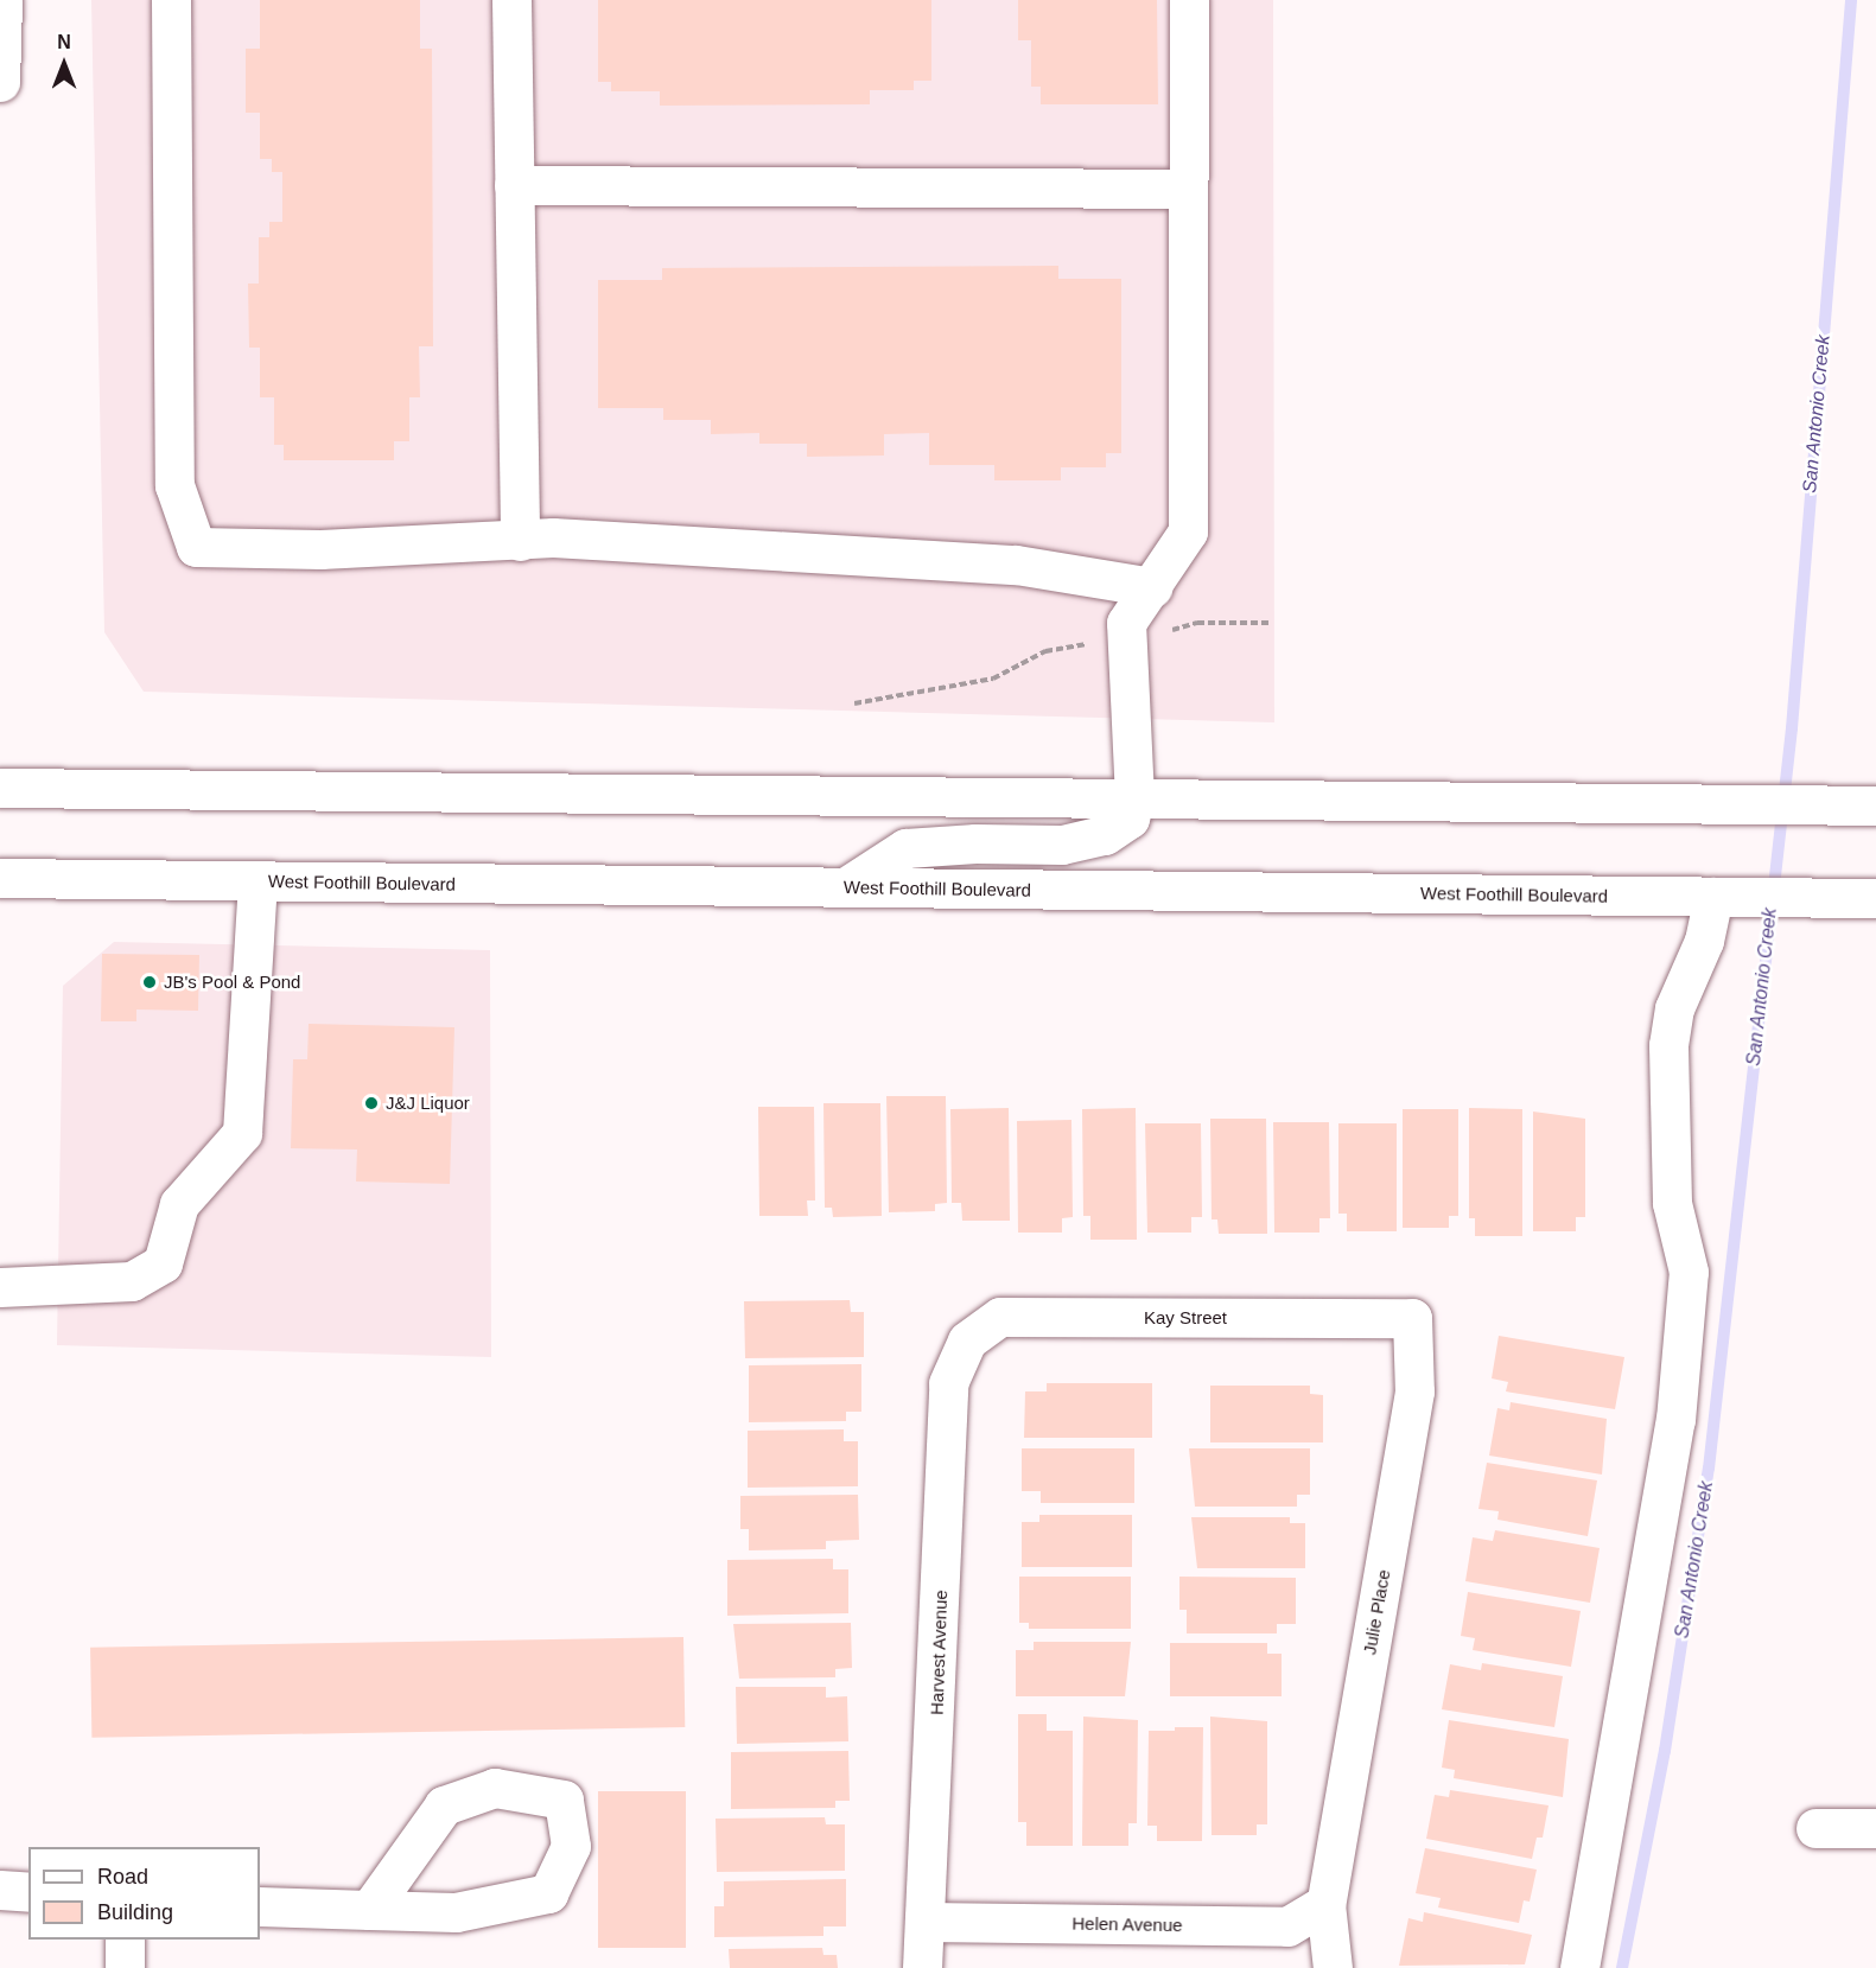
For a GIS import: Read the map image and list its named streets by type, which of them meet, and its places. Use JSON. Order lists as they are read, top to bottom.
{
  "streets": {
    "main road": [
      "West Foothill Boulevard",
      "Kay Street",
      "Julie Place",
      "Harvest Avenue",
      "Helen Avenue"
    ]
  },
  "crossings": [
    ["Kay Street", "Julie Place"],
    ["Kay Street", "Harvest Avenue"],
    ["Julie Place", "Helen Avenue"],
    ["Harvest Avenue", "Helen Avenue"]
  ],
  "water": ["San Antonio Creek"],
  "places": ["JB's Pool & Pond", "J&J Liquor"],
  "legend": ["Road", "Building"],
  "north": "top"
}
